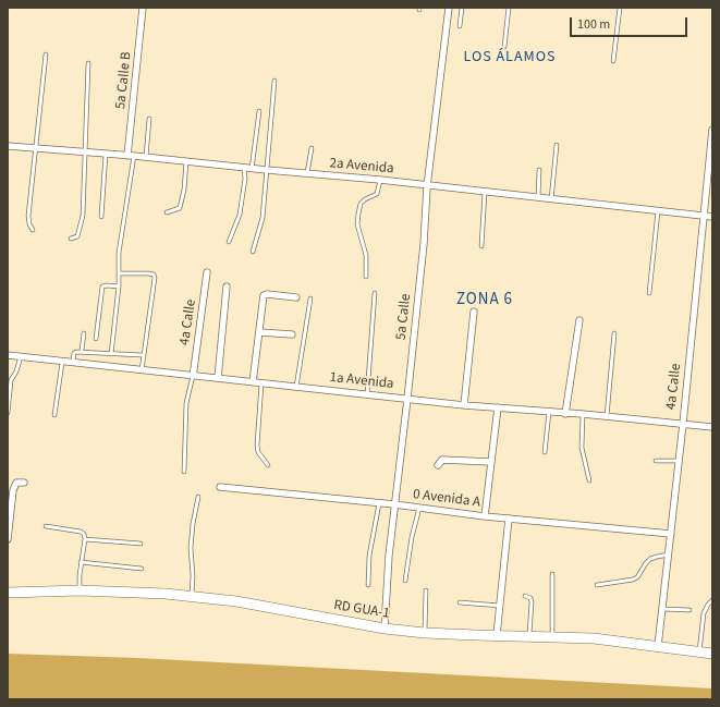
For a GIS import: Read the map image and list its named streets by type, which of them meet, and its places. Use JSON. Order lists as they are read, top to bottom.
{
  "streets": {
    "main road": ["RD GUA-1"],
    "street": [
      "5a Calle B",
      "2a Avenida",
      "5a Calle",
      "4a Calle",
      "1a Avenida",
      "0 Avenida A"
    ]
  },
  "crossings": [
    ["5a Calle B", "2a Avenida"],
    ["2a Avenida", "5a Calle"],
    ["2a Avenida", "4a Calle"],
    ["5a Calle", "1a Avenida"],
    ["5a Calle", "0 Avenida A"],
    ["5a Calle", "RD GUA-1"],
    ["4a Calle", "1a Avenida"],
    ["4a Calle", "0 Avenida A"],
    ["4a Calle", "RD GUA-1"]
  ],
  "districts": ["LOS ÁLAMOS", "ZONA 6"],
  "scale_bar": "100 m"
}
